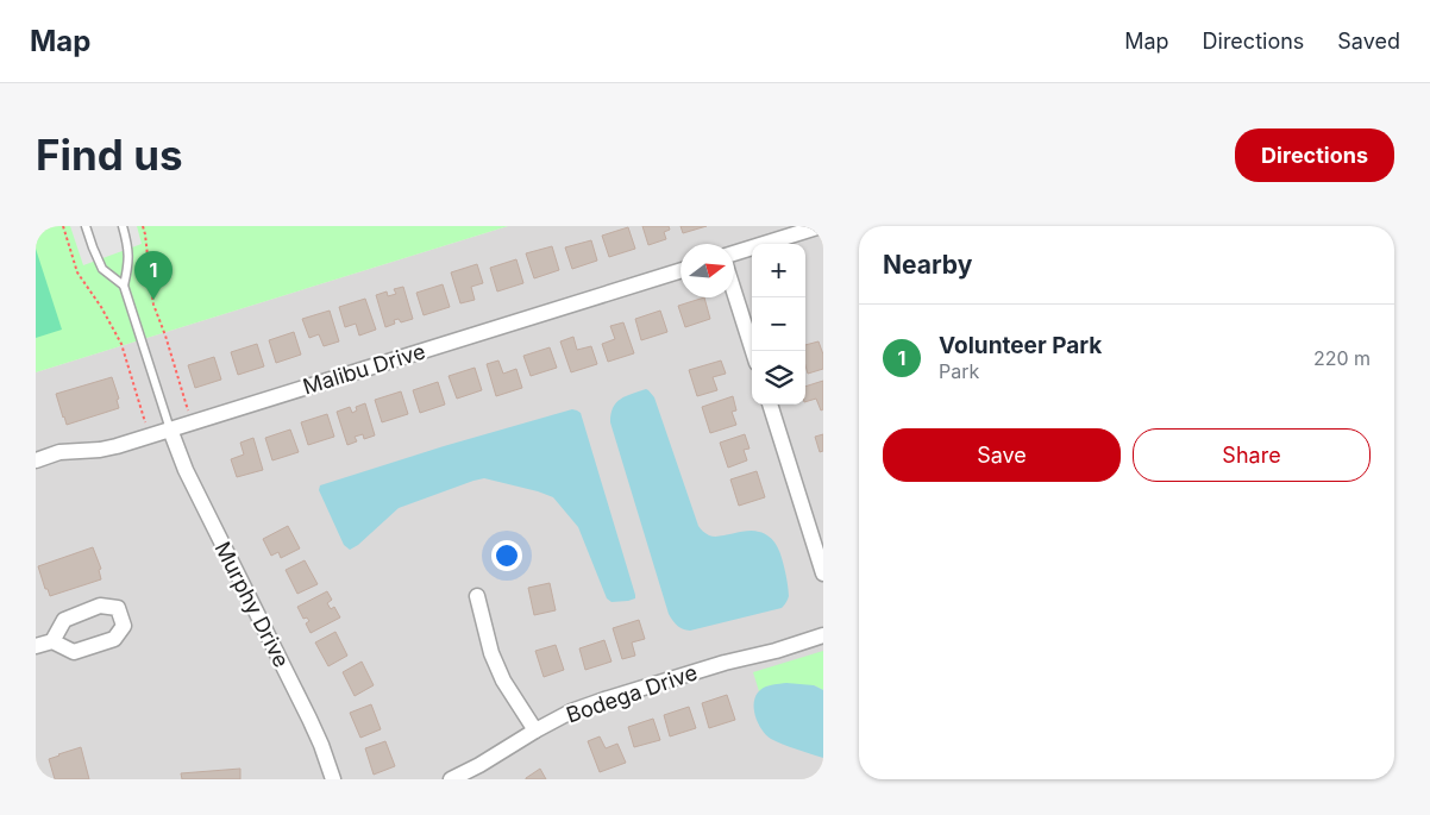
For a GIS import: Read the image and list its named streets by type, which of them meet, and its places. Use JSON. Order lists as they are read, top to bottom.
{
  "streets": {
    "street": ["Malibu Drive", "Murphy Drive", "Bodega Drive"]
  },
  "crossings": [
    ["Malibu Drive", "Murphy Drive"]
  ],
  "north": "right",
  "page": {
    "header": "Map",
    "nav": ["Map", "Directions", "Saved"],
    "buttons": [
      "Directions",
      ["Save", "Share"]
    ],
    "title": "Find us",
    "heading": "Nearby",
    "map_buttons": ["+", "−"],
    "pins": "1",
    "list": [
      {
        "mark": "1",
        "name": "Volunteer Park",
        "note": "Park",
        "value": "220 m"
      }
    ]
  }
}
